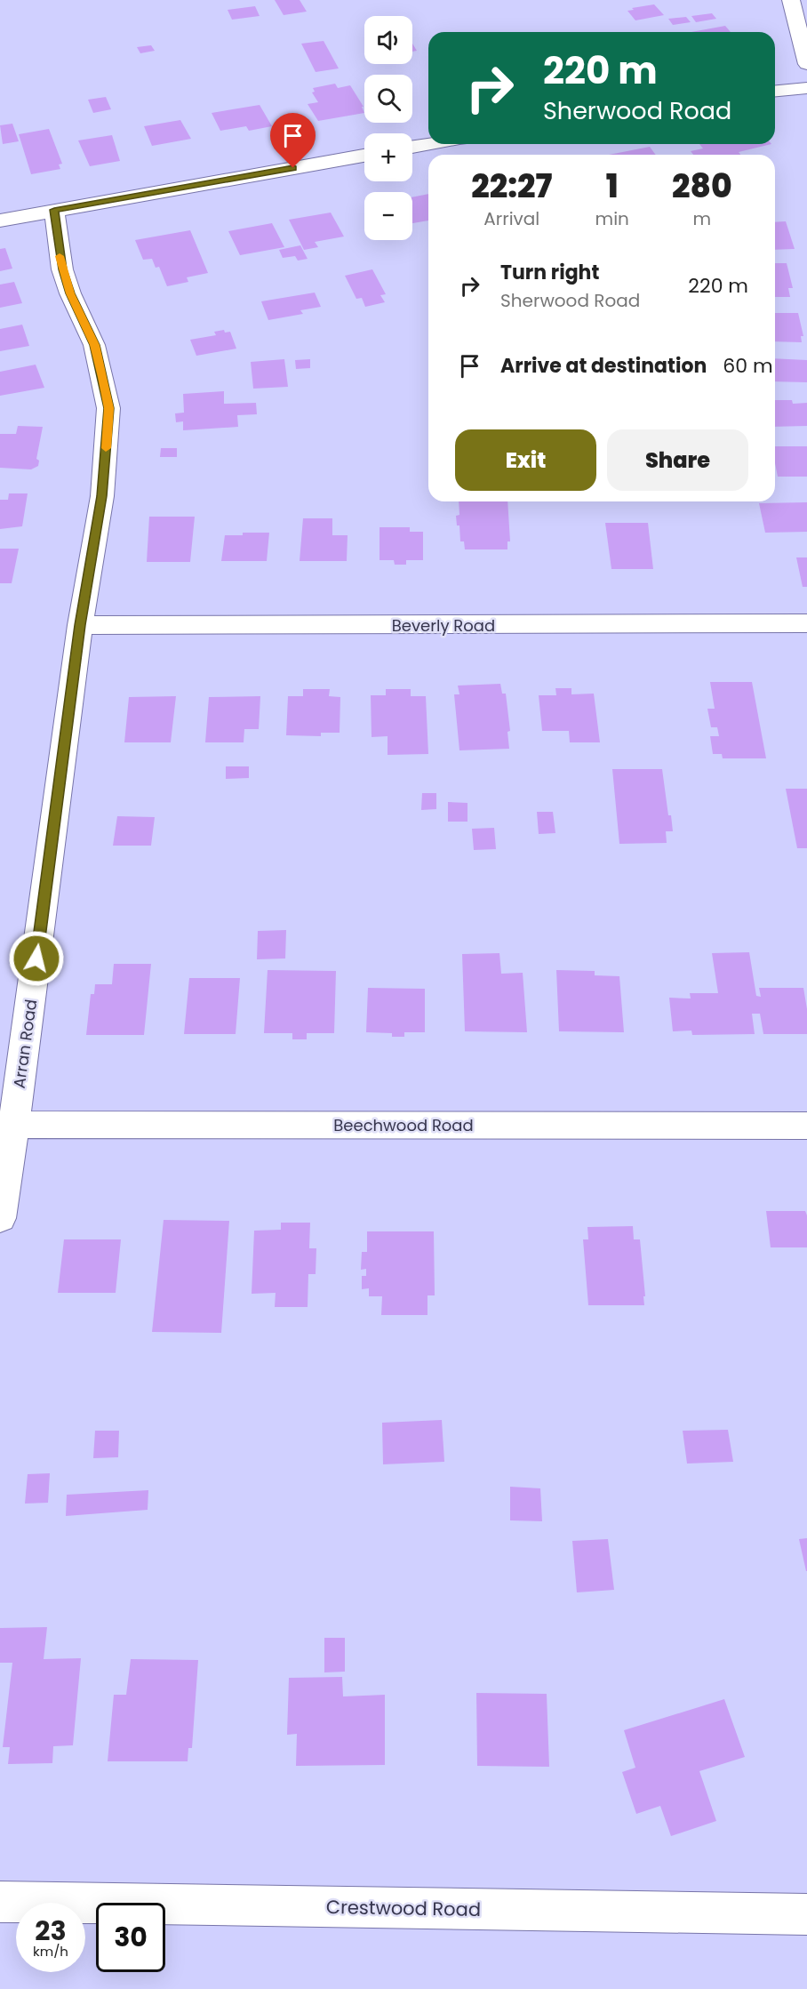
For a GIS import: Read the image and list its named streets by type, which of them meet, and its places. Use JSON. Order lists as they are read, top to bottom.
{
  "streets": {
    "street": [
      "Beverly Road",
      "Arran Road",
      "Beechwood Road",
      "Crestwood Road"
    ]
  },
  "crossings": [
    ["Beverly Road", "Arran Road"],
    ["Arran Road", "Beechwood Road"]
  ],
  "page": {
    "map_buttons": ["+", "−"],
    "turn": ["220 m", "Sherwood Road"],
    "eta": [
      "22:27",
      "Arrival",
      "1",
      "min",
      "280",
      "m"
    ],
    "list": [
      {
        "name": "Turn right",
        "note": "Sherwood Road",
        "value": "220 m"
      },
      {
        "name": "Arrive at destination",
        "value": "60 m"
      }
    ],
    "buttons": ["Exit", "Share"],
    "speed": "23 km/h",
    "limit": "30"
  }
}
